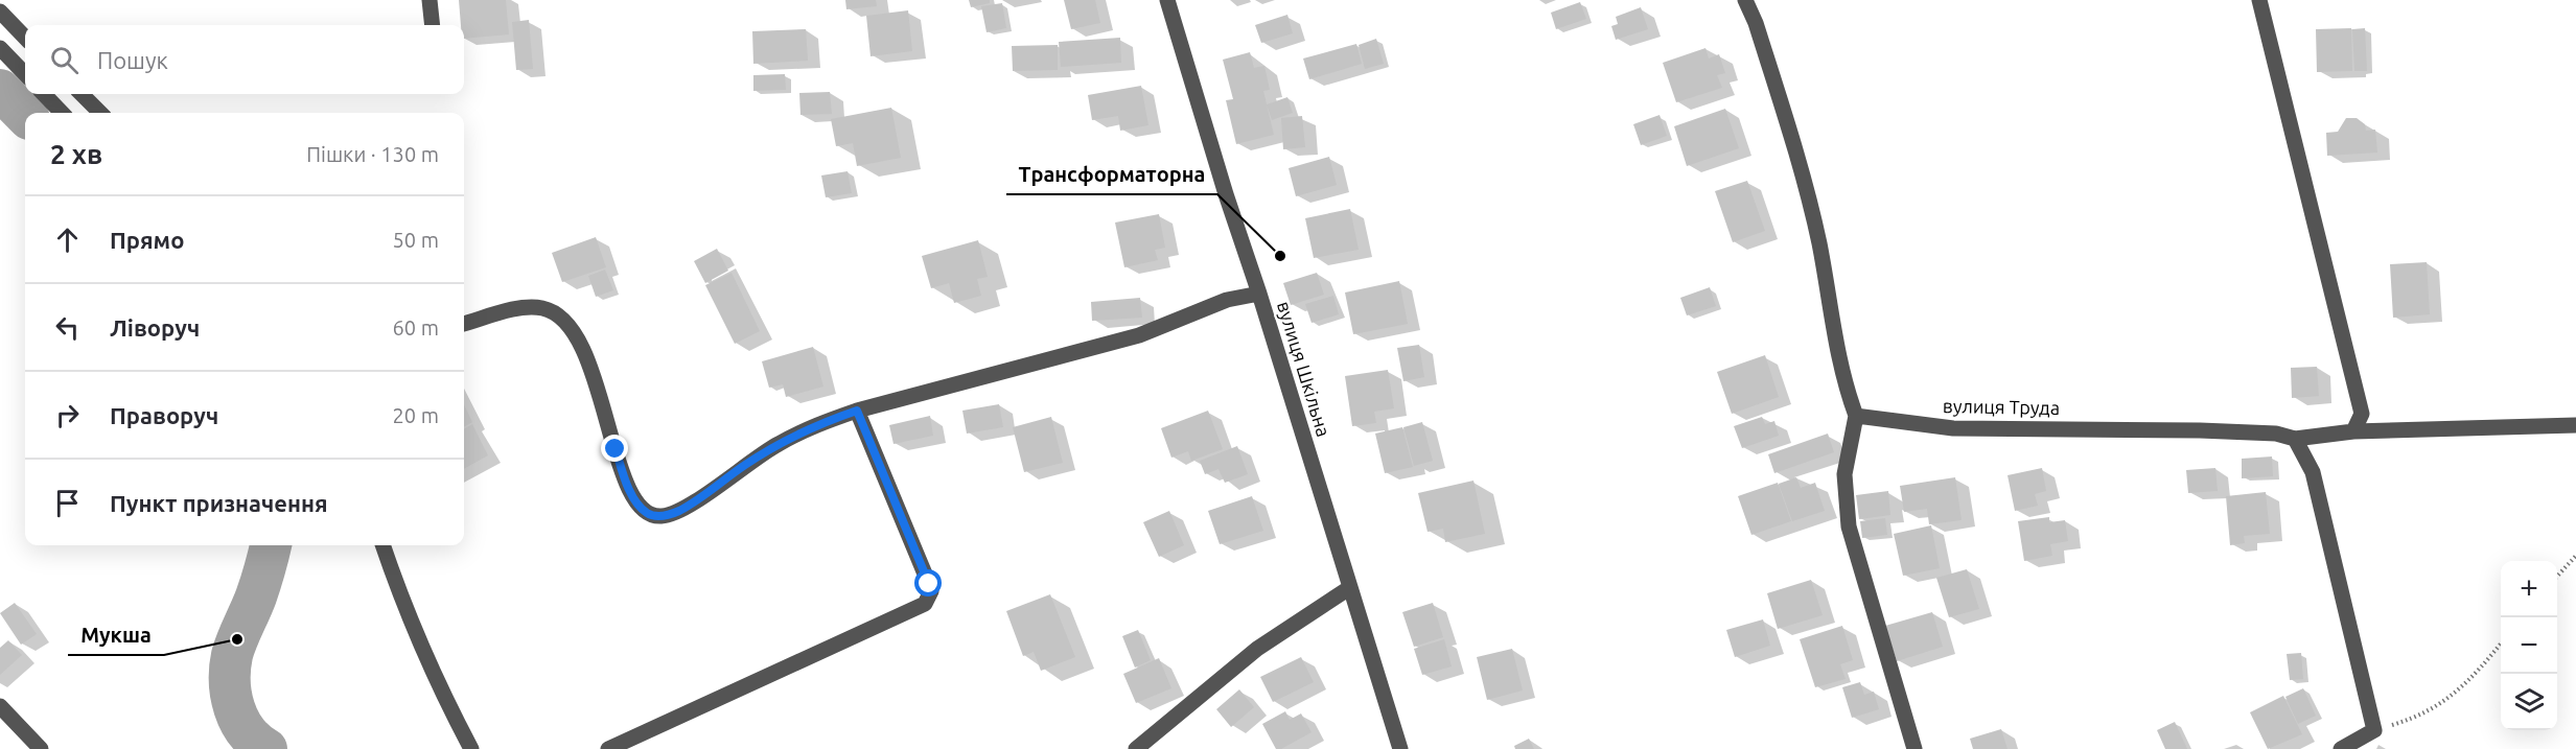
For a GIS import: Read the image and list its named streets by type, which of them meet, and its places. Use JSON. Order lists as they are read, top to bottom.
{
  "streets": {
    "street": ["вулиця Шкільна", "вулиця Труда"]
  },
  "places": ["Трансформаторна", "Мукша"],
  "page": {
    "search": "Пошук",
    "heading": ["2 хв", "Пішки · 130 m"],
    "list": [
      ["Прямо", "50 m"],
      ["Ліворуч", "60 m"],
      ["Праворуч", "20 m"],
      "Пункт призначення"
    ],
    "map_buttons": ["+", "−"]
  }
}
